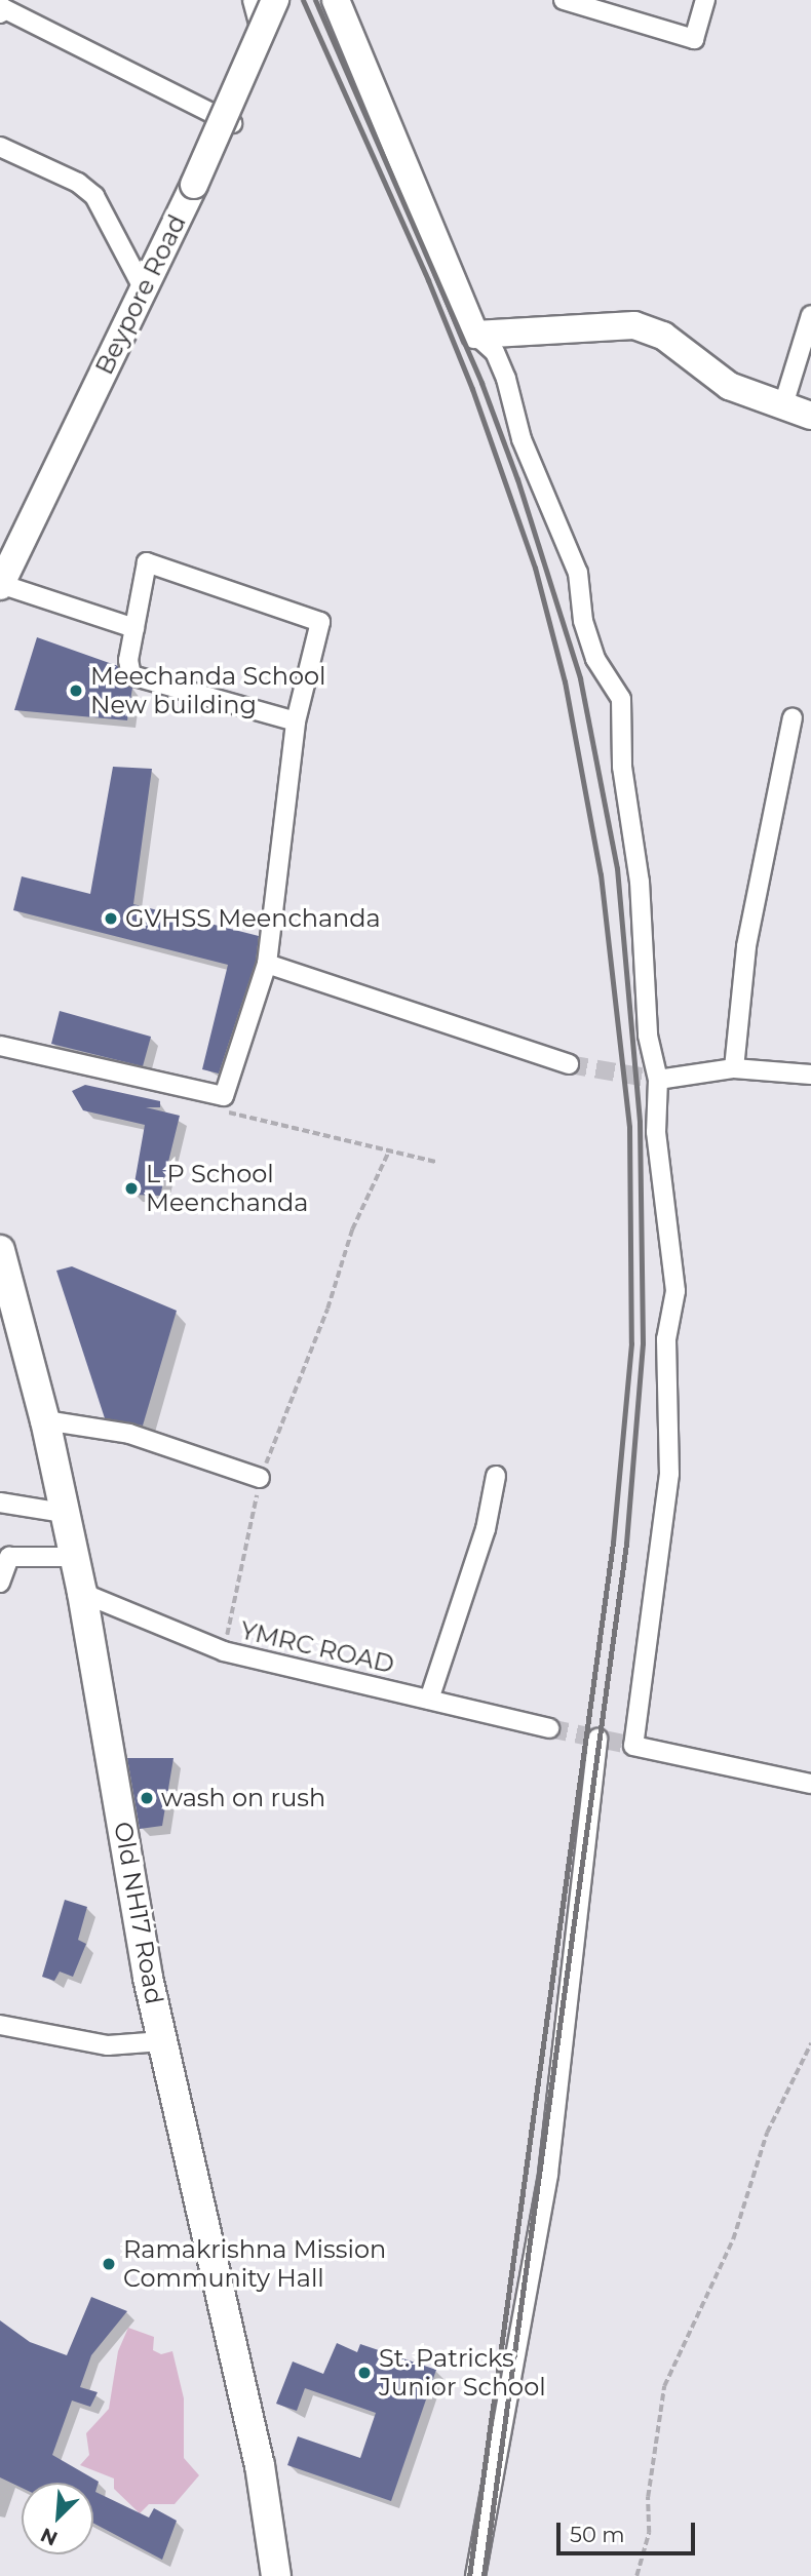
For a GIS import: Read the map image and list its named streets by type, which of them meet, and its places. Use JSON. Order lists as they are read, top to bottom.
{
  "streets": {
    "main road": ["Beypore Road", "Old NH17 Road"],
    "street": ["YMRC ROAD"]
  },
  "crossings": [
    ["YMRC ROAD", "Old NH17 Road"]
  ],
  "places": [
    "Meechanda School New building",
    "GVHSS Meenchanda",
    "L P School Meenchanda",
    "wash on rush",
    "Ramakrishna Mission Community Hall",
    "St. Patricks Junior School"
  ],
  "scale_bar": "50 m",
  "north": "bottom left"
}
